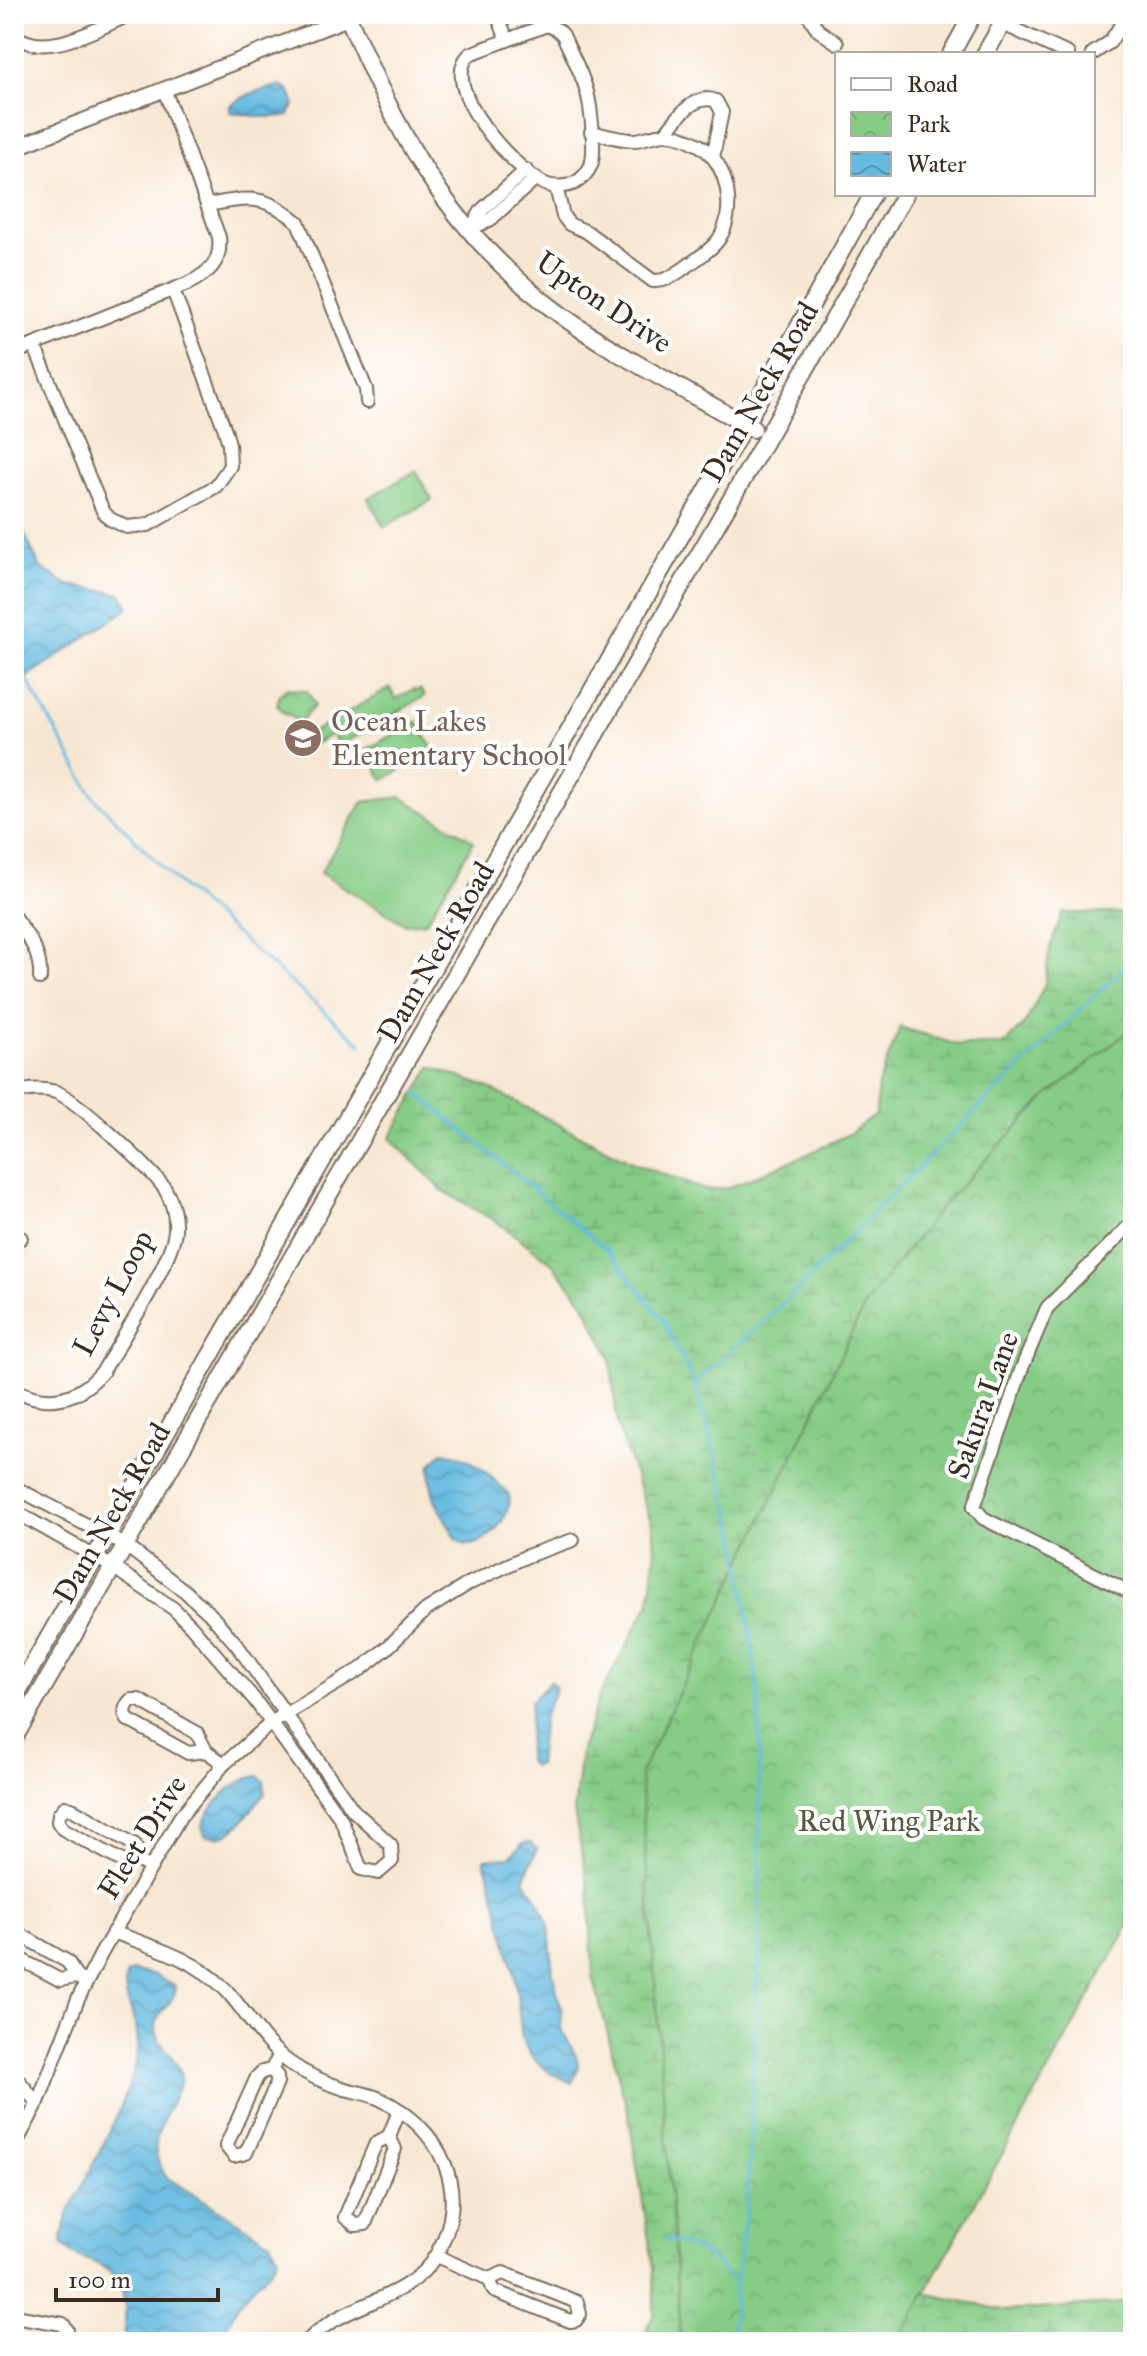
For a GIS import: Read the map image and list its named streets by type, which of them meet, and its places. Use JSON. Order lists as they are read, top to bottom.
{
  "streets": {
    "main road": ["Upton Drive", "Dam Neck Road"],
    "street": ["Levy Loop", "Sakura Lane", "Fleet Drive"]
  },
  "crossings": [
    ["Upton Drive", "Dam Neck Road"]
  ],
  "parks": ["Red Wing Park"],
  "places": {
    "school or university": ["Ocean Lakes Elementary School"]
  },
  "legend": ["Road", "Park", "Water"],
  "scale_bar": "100 m"
}
